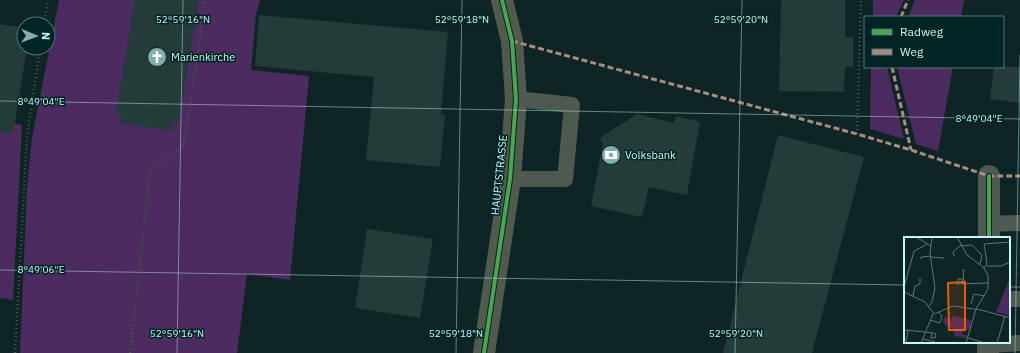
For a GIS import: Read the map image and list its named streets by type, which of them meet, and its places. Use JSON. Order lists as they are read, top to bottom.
{
  "streets": {
    "main road": ["HAUPTSTRASSE"]
  },
  "places": {
    "church": ["Marienkirche"],
    "bank": ["Volksbank"]
  },
  "legend": ["Radweg", "Weg"],
  "north": "right",
  "coordinates": [
    "52°59'16\"N",
    "52°59'18\"N",
    "52°59'20\"N",
    "8°49'04\"E",
    "8°49'06\"E"
  ]
}
